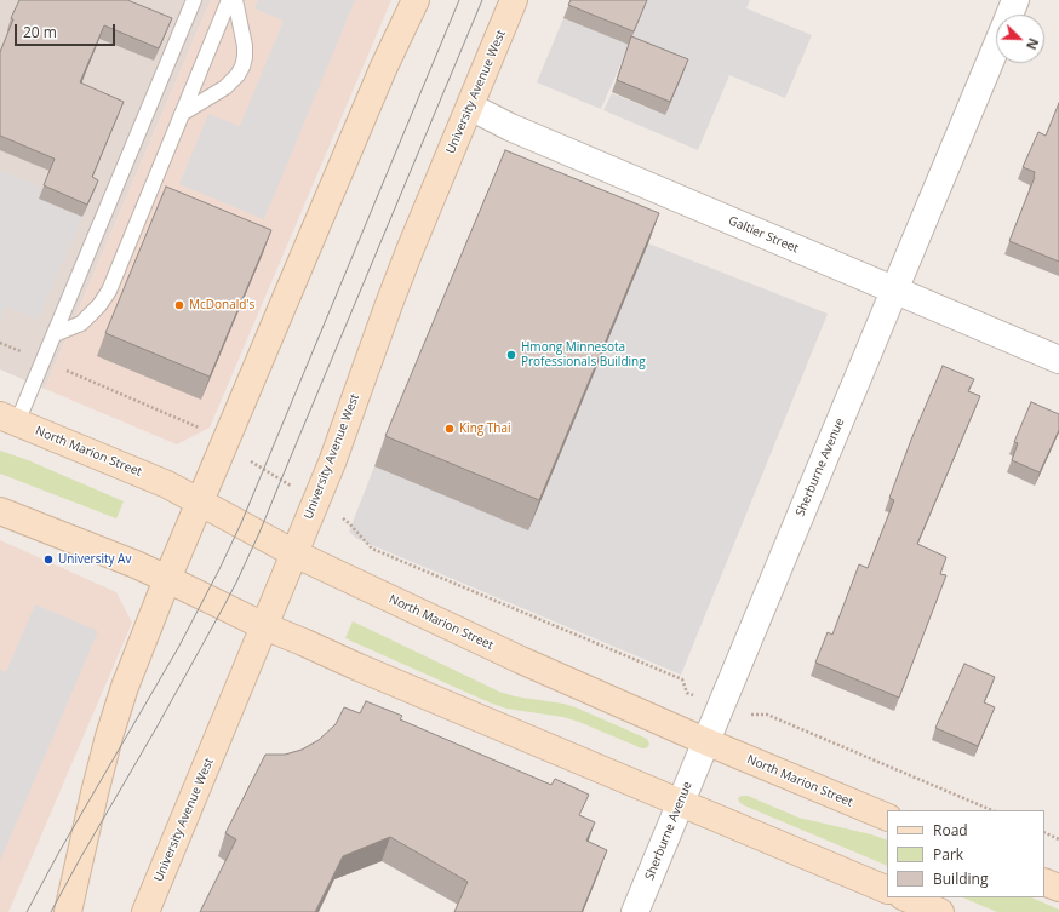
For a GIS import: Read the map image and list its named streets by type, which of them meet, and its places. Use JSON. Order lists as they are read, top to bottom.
{
  "streets": {
    "main road": ["University Avenue West", "North Marion Street"],
    "street": ["Galtier Street", "Sherburne Avenue"]
  },
  "crossings": [
    ["University Avenue West", "Galtier Street"],
    ["University Avenue West", "North Marion Street"],
    ["Galtier Street", "Sherburne Avenue"],
    ["North Marion Street", "Sherburne Avenue"]
  ],
  "places": [
    "McDonald's",
    "Hmong Minnesota Professionals Building",
    "King Thai",
    "University Av"
  ],
  "legend": ["Road", "Park", "Building"],
  "scale_bar": "20 m",
  "north": "bottom right"
}
